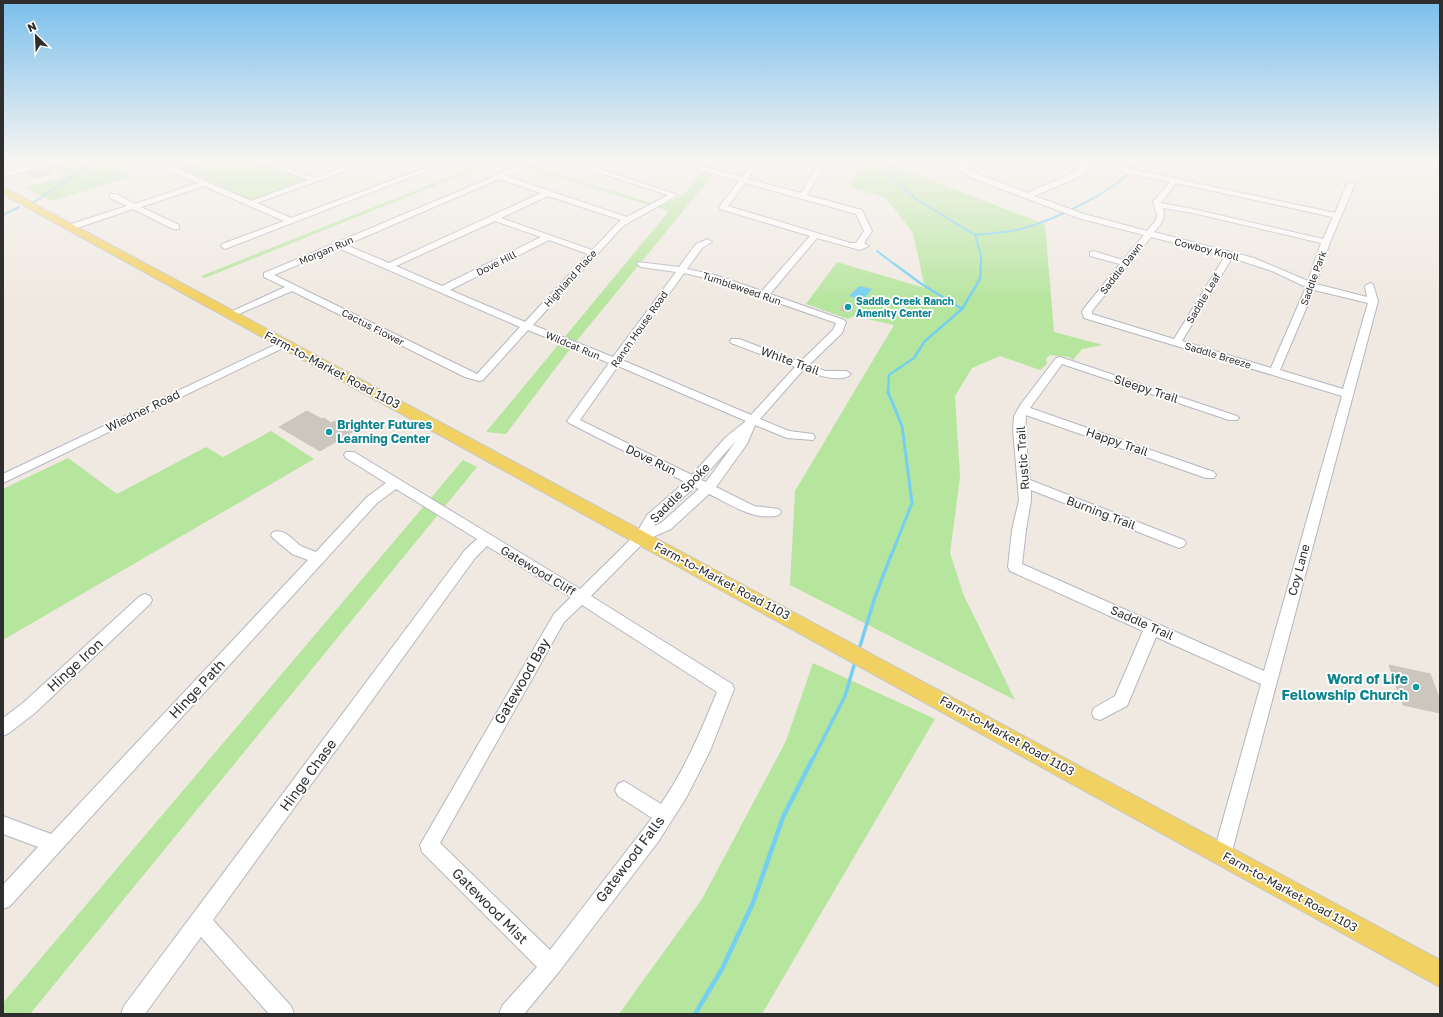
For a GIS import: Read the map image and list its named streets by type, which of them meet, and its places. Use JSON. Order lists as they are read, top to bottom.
{
  "streets": {
    "main road": ["Farm-to-Market Road 1103"],
    "street": [
      "Cowboy Knoll",
      "Morgan Run",
      "Dove Hill",
      "Saddle Dawn",
      "Highland Place",
      "Saddle Park",
      "Tumbleweed Run",
      "Saddle Leaf",
      "Cactus Flower",
      "Ranch House Road",
      "Wildcat Run",
      "Saddle Breeze",
      "White Trail",
      "Sleepy Trail",
      "Wiedner Road",
      "Happy Trail",
      "Rustic Trail",
      "Dove Run",
      "Saddle Spoke",
      "Burning Trail",
      "Coy Lane",
      "Gatewood Cliff",
      "Saddle Trail",
      "Hinge Iron",
      "Gatewood Bay",
      "Hinge Path",
      "Hinge Chase",
      "Gatewood Falls",
      "Gatewood Mist"
    ]
  },
  "crossings": [
    ["Cowboy Knoll", "Saddle Dawn"],
    ["Cowboy Knoll", "Saddle Park"],
    ["Cowboy Knoll", "Saddle Leaf"],
    ["Cowboy Knoll", "Coy Lane"],
    ["Morgan Run", "Cactus Flower"],
    ["Morgan Run", "Wildcat Run"],
    ["Dove Hill", "Wildcat Run"],
    ["Saddle Dawn", "Saddle Breeze"],
    ["Highland Place", "Cactus Flower"],
    ["Highland Place", "Wildcat Run"],
    ["Saddle Park", "Saddle Breeze"],
    ["Tumbleweed Run", "Ranch House Road"],
    ["Tumbleweed Run", "Saddle Spoke"],
    ["Saddle Leaf", "Saddle Breeze"],
    ["Ranch House Road", "Wildcat Run"],
    ["Ranch House Road", "Dove Run"],
    ["Wildcat Run", "Saddle Spoke"],
    ["Saddle Breeze", "Coy Lane"],
    ["White Trail", "Saddle Spoke"],
    ["Farm-to-Market Road 1103", "Wiedner Road"],
    ["Farm-to-Market Road 1103", "Saddle Spoke"],
    ["Farm-to-Market Road 1103", "Coy Lane"],
    ["Farm-to-Market Road 1103", "Gatewood Bay"],
    ["Sleepy Trail", "Rustic Trail"],
    ["Happy Trail", "Rustic Trail"],
    ["Rustic Trail", "Burning Trail"],
    ["Rustic Trail", "Saddle Trail"],
    ["Dove Run", "Saddle Spoke"],
    ["Saddle Spoke", "Gatewood Bay"],
    ["Coy Lane", "Saddle Trail"],
    ["Gatewood Cliff", "Gatewood Bay"],
    ["Gatewood Cliff", "Hinge Path"],
    ["Gatewood Cliff", "Hinge Chase"],
    ["Gatewood Cliff", "Gatewood Falls"],
    ["Gatewood Bay", "Gatewood Mist"],
    ["Gatewood Falls", "Gatewood Mist"]
  ],
  "places": ["Saddle Creek Ranch Amenity Center", "Brighter Futures Learning Center", "Word of Life Fellowship Church"],
  "north": "top left"
}
